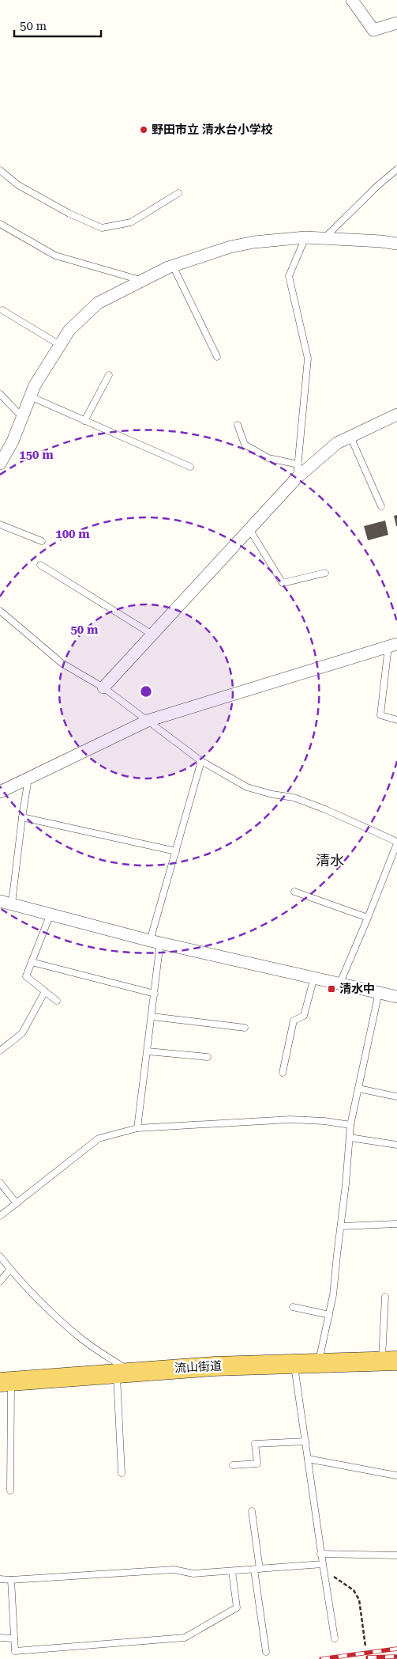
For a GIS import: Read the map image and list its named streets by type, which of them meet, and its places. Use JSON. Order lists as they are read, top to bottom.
{
  "streets": {
    "main road": ["流山街道"]
  },
  "districts": ["清水"],
  "places": {
    "other": ["野田市立 清水台小学校"],
    "transit": ["清水中"]
  },
  "scale_bar": "50 m",
  "rings": ["150 m", "100 m", "50 m"]
}
